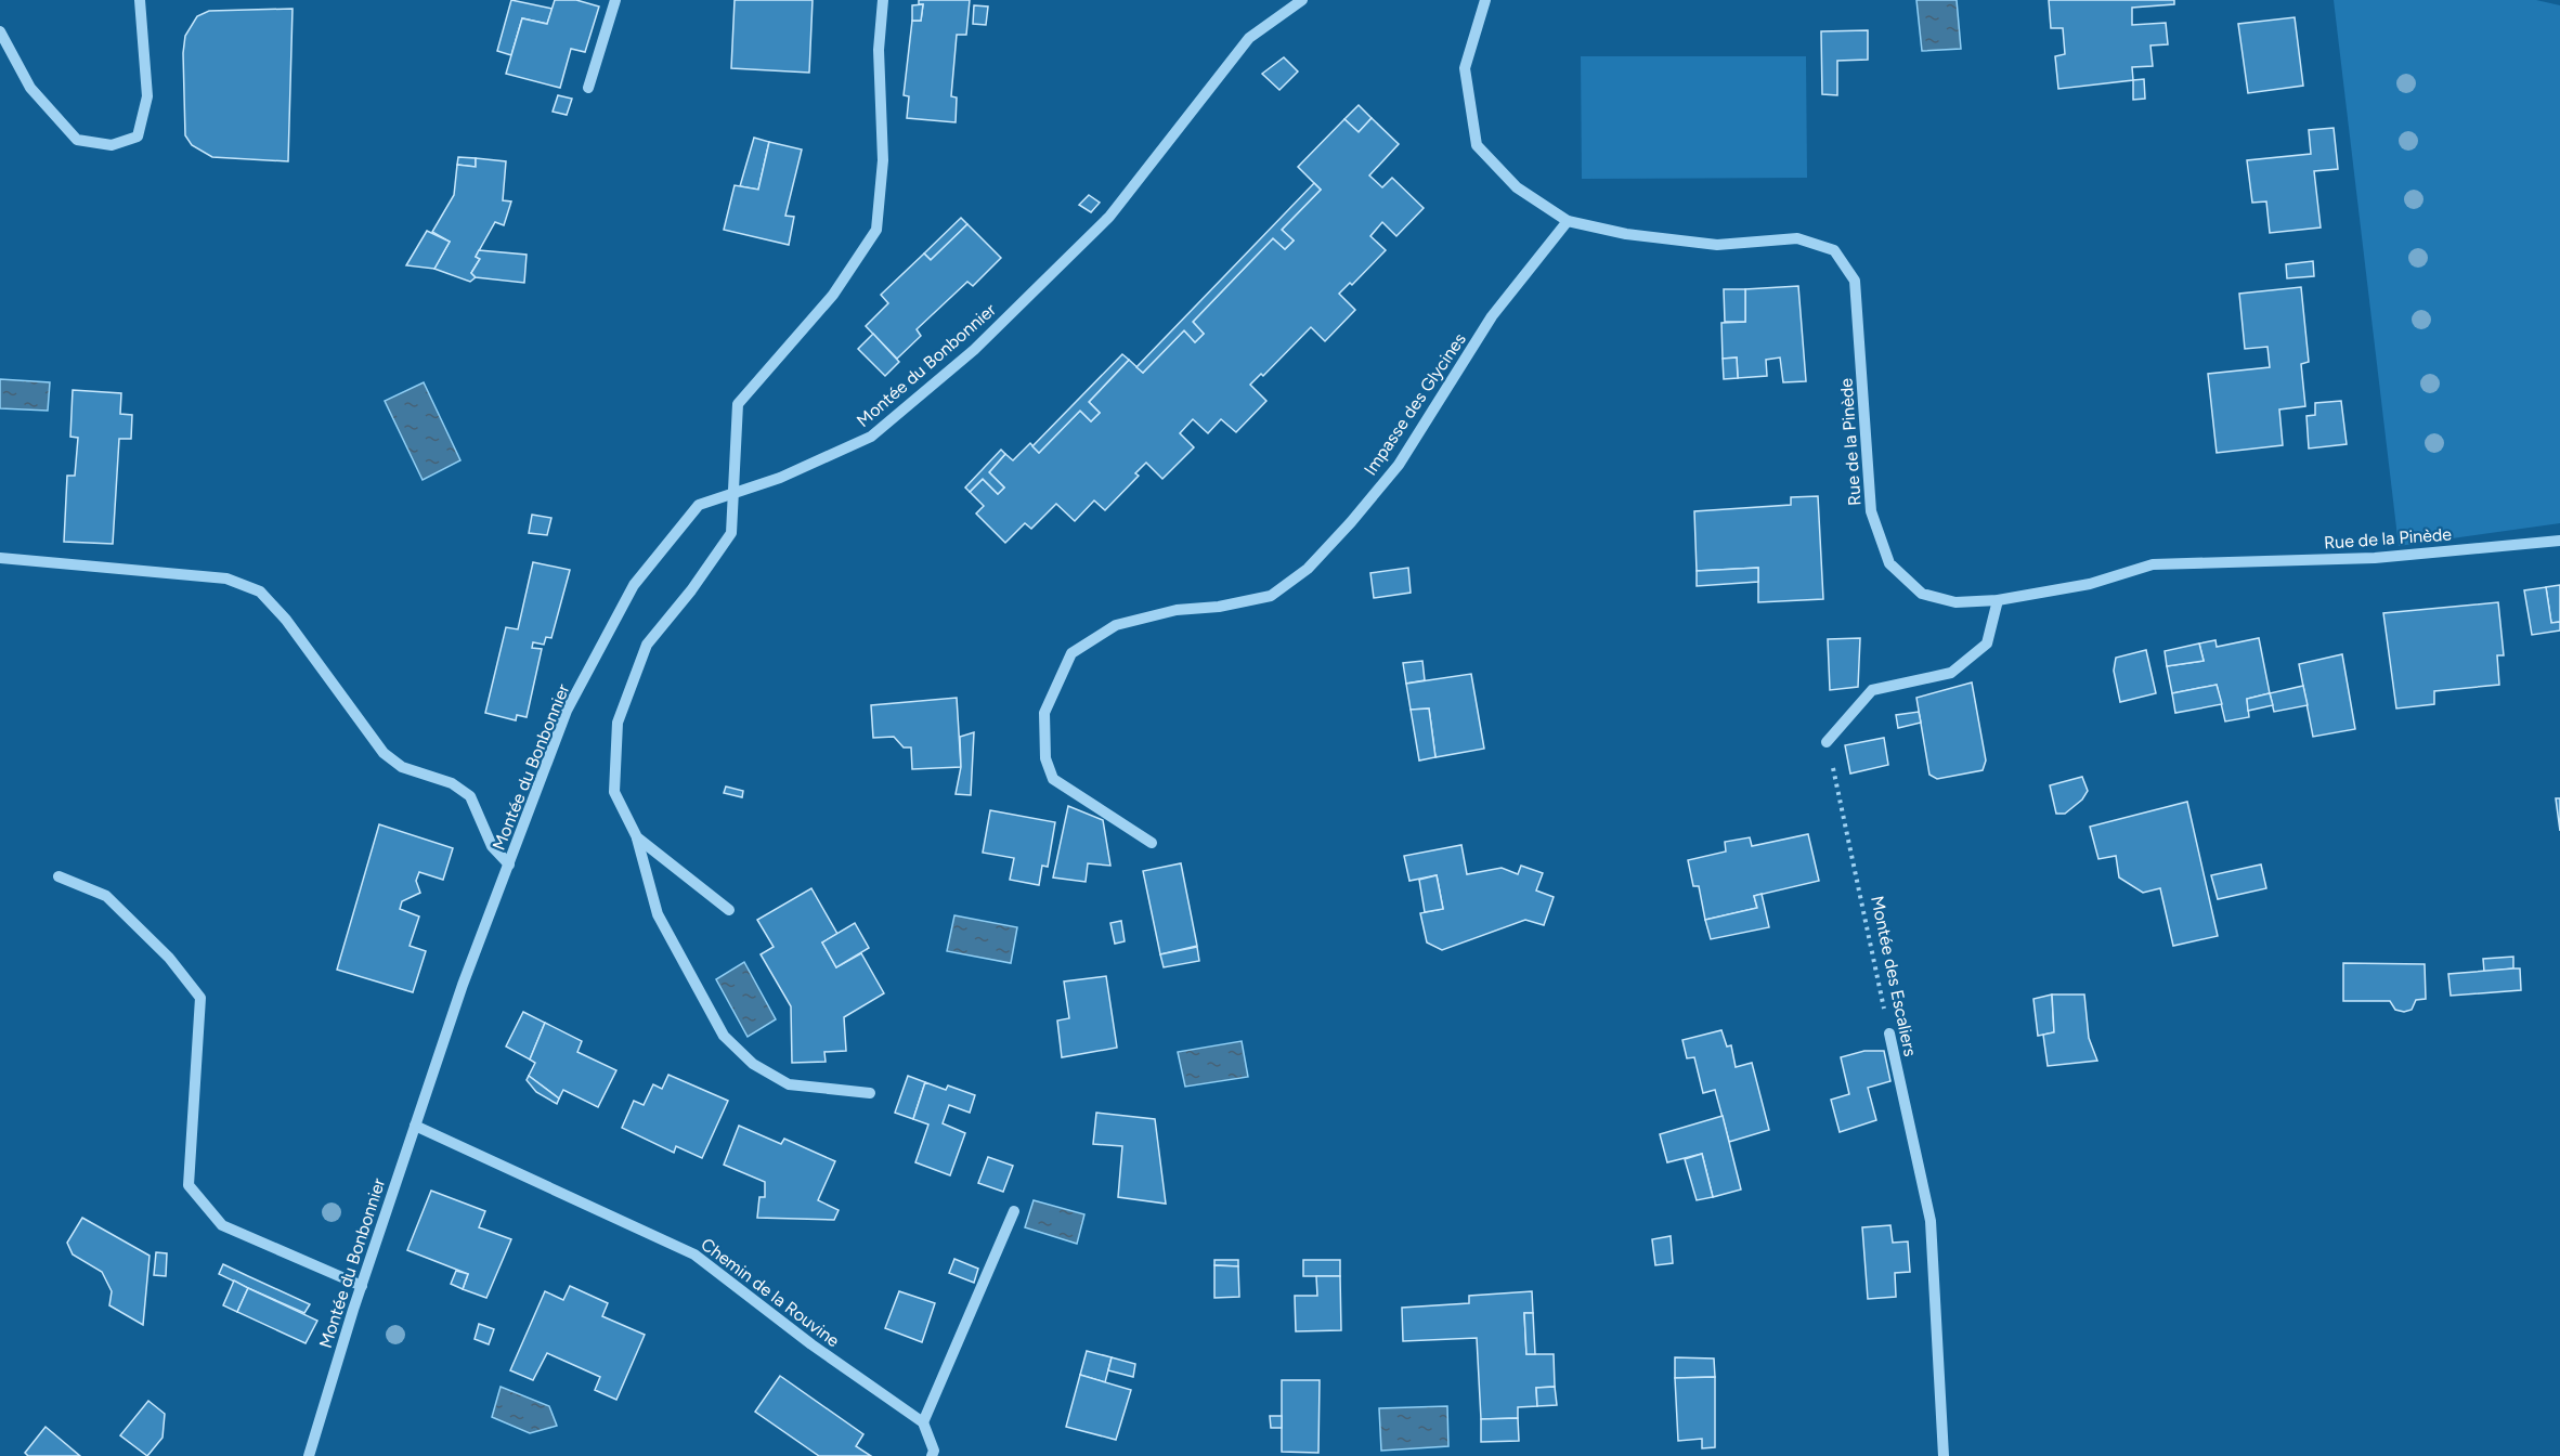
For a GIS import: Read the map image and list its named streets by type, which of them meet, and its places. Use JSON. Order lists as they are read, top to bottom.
{
  "streets": {
    "street": [
      "Montée du Bonbonnier",
      "Impasse des Glycines",
      "Rue de la Pinède",
      "Montée des Escaliers",
      "Chemin de la Rouvine"
    ]
  },
  "crossings": [
    ["Montée du Bonbonnier", "Chemin de la Rouvine"],
    ["Impasse des Glycines", "Rue de la Pinède"]
  ]
}
